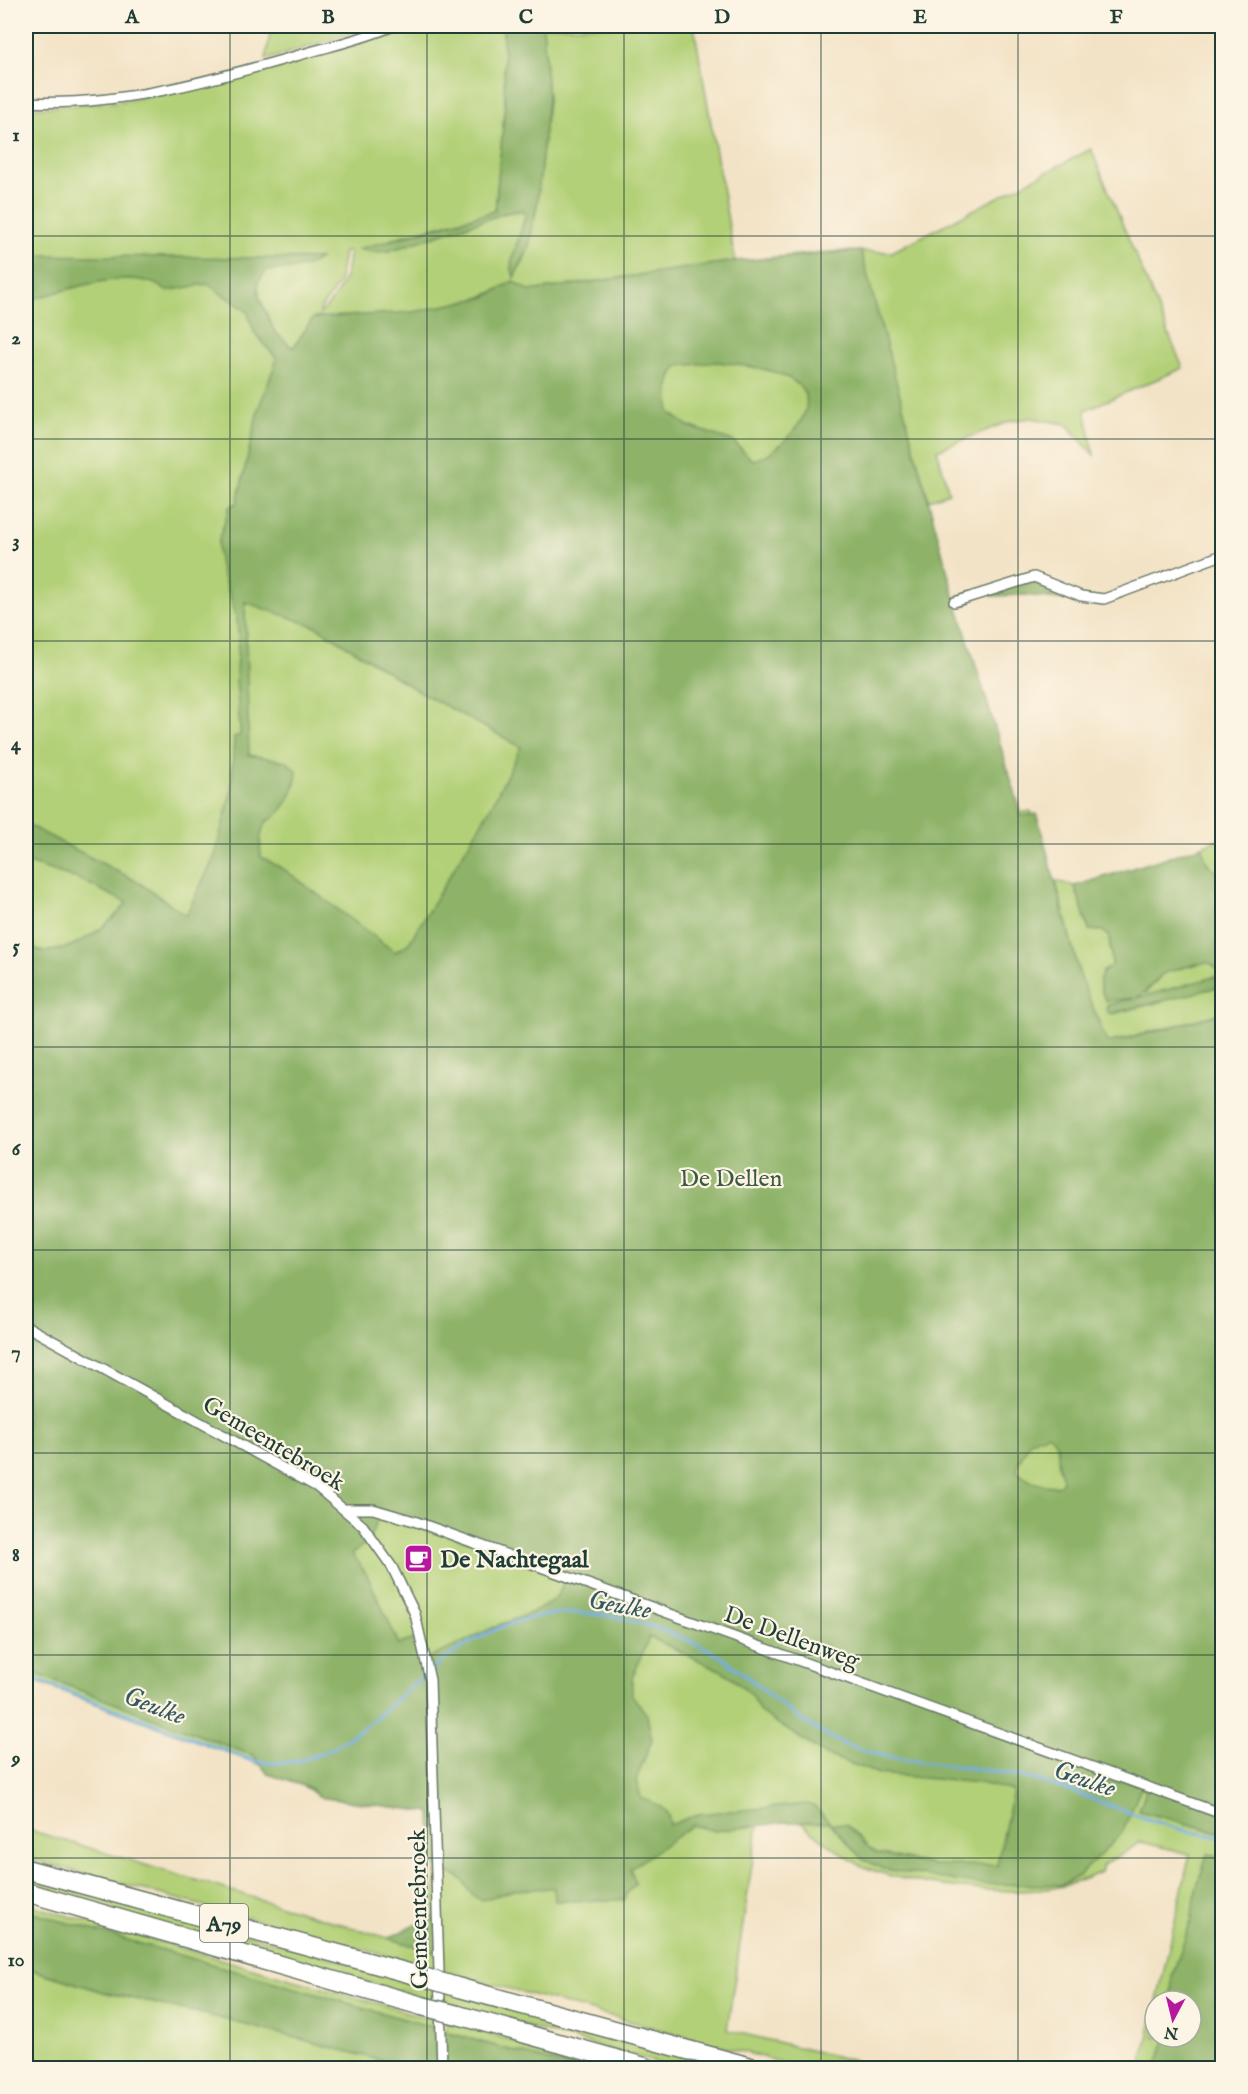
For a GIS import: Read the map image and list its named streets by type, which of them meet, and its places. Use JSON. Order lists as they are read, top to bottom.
{
  "streets": {
    "highway": ["A79"],
    "street": ["Gemeentebroek", "De Dellenweg"]
  },
  "crossings": [
    ["Gemeentebroek", "De Dellenweg"]
  ],
  "water": ["Geulke"],
  "parks": ["De Dellen"],
  "places": {
    "cafe": ["De Nachtegaal"]
  },
  "north": "bottom",
  "grid": {
    "columns": [
      "A",
      "B",
      "C",
      "D",
      "E",
      "F"
    ],
    "rows": [
      "1",
      "2",
      "3",
      "4",
      "5",
      "6",
      "7",
      "8",
      "9",
      "10"
    ]
  }
}
